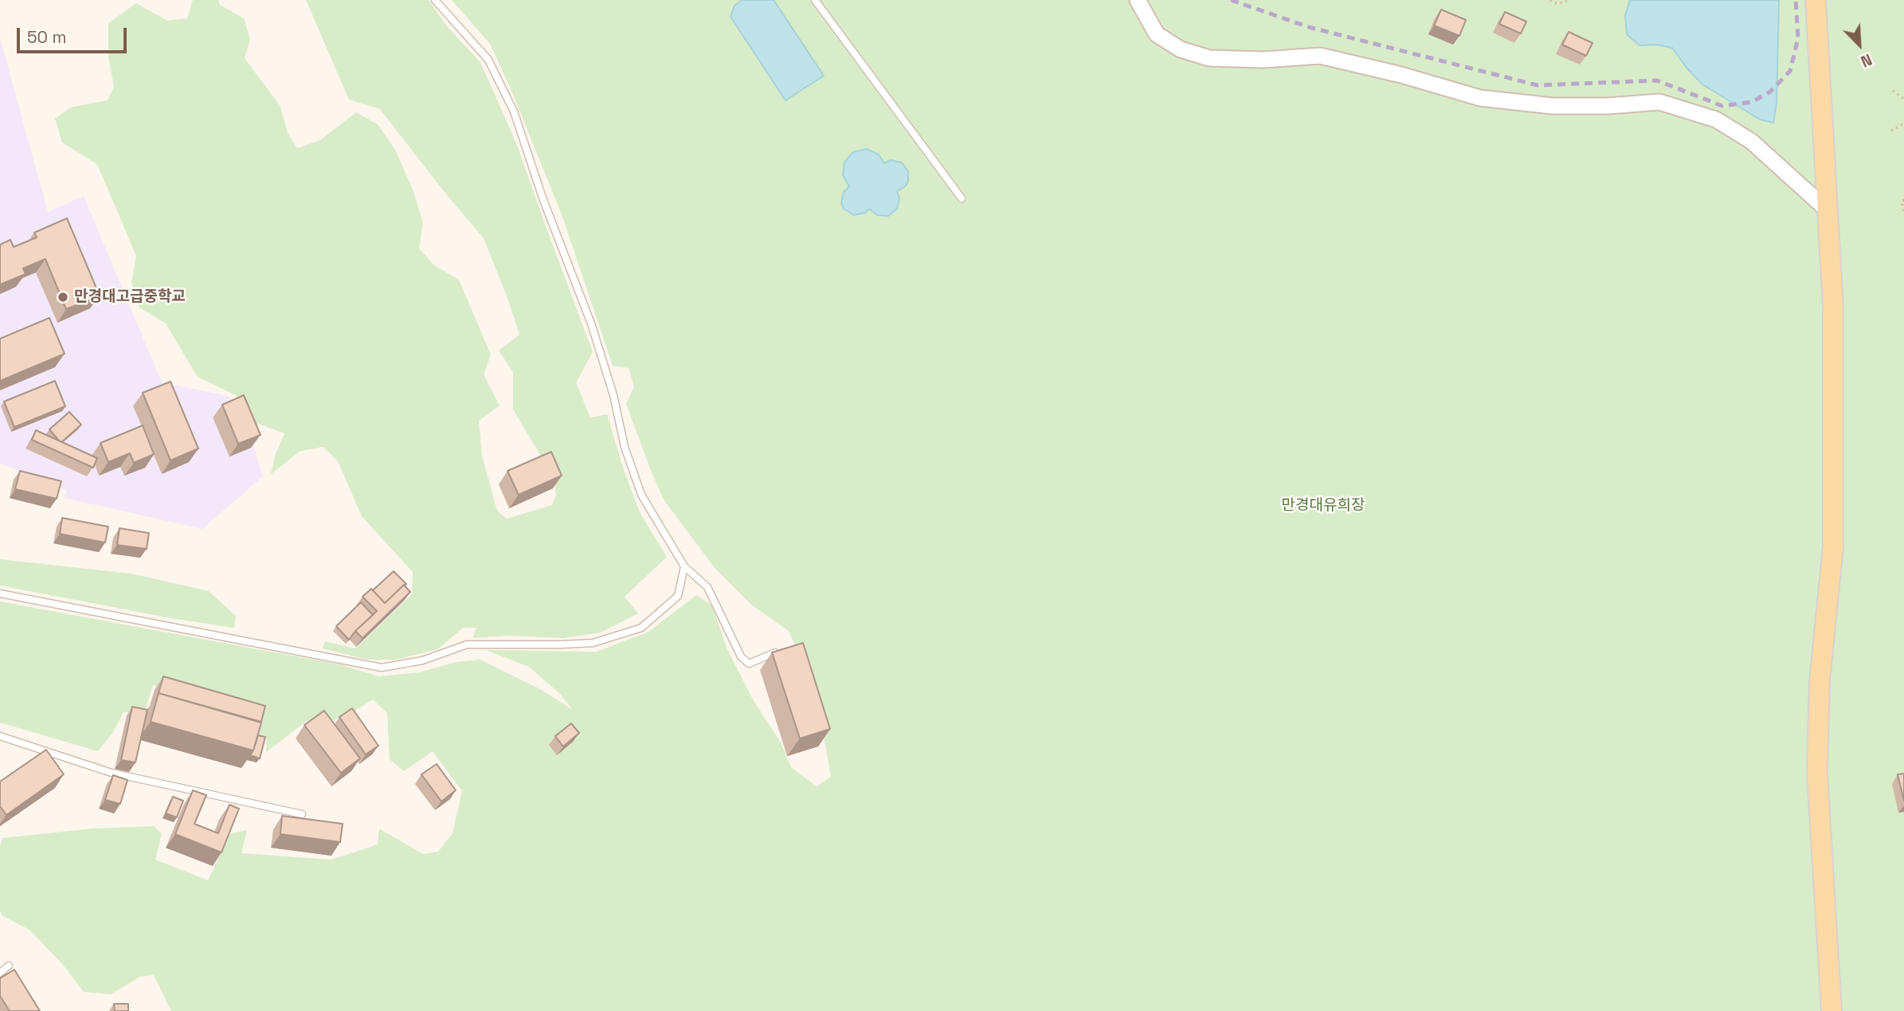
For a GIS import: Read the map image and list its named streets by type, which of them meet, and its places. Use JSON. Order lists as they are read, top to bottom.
{
  "parks": ["만경대유희장"],
  "places": ["만경대고급중학교"],
  "scale_bar": "50 m",
  "north": "bottom right"
}
